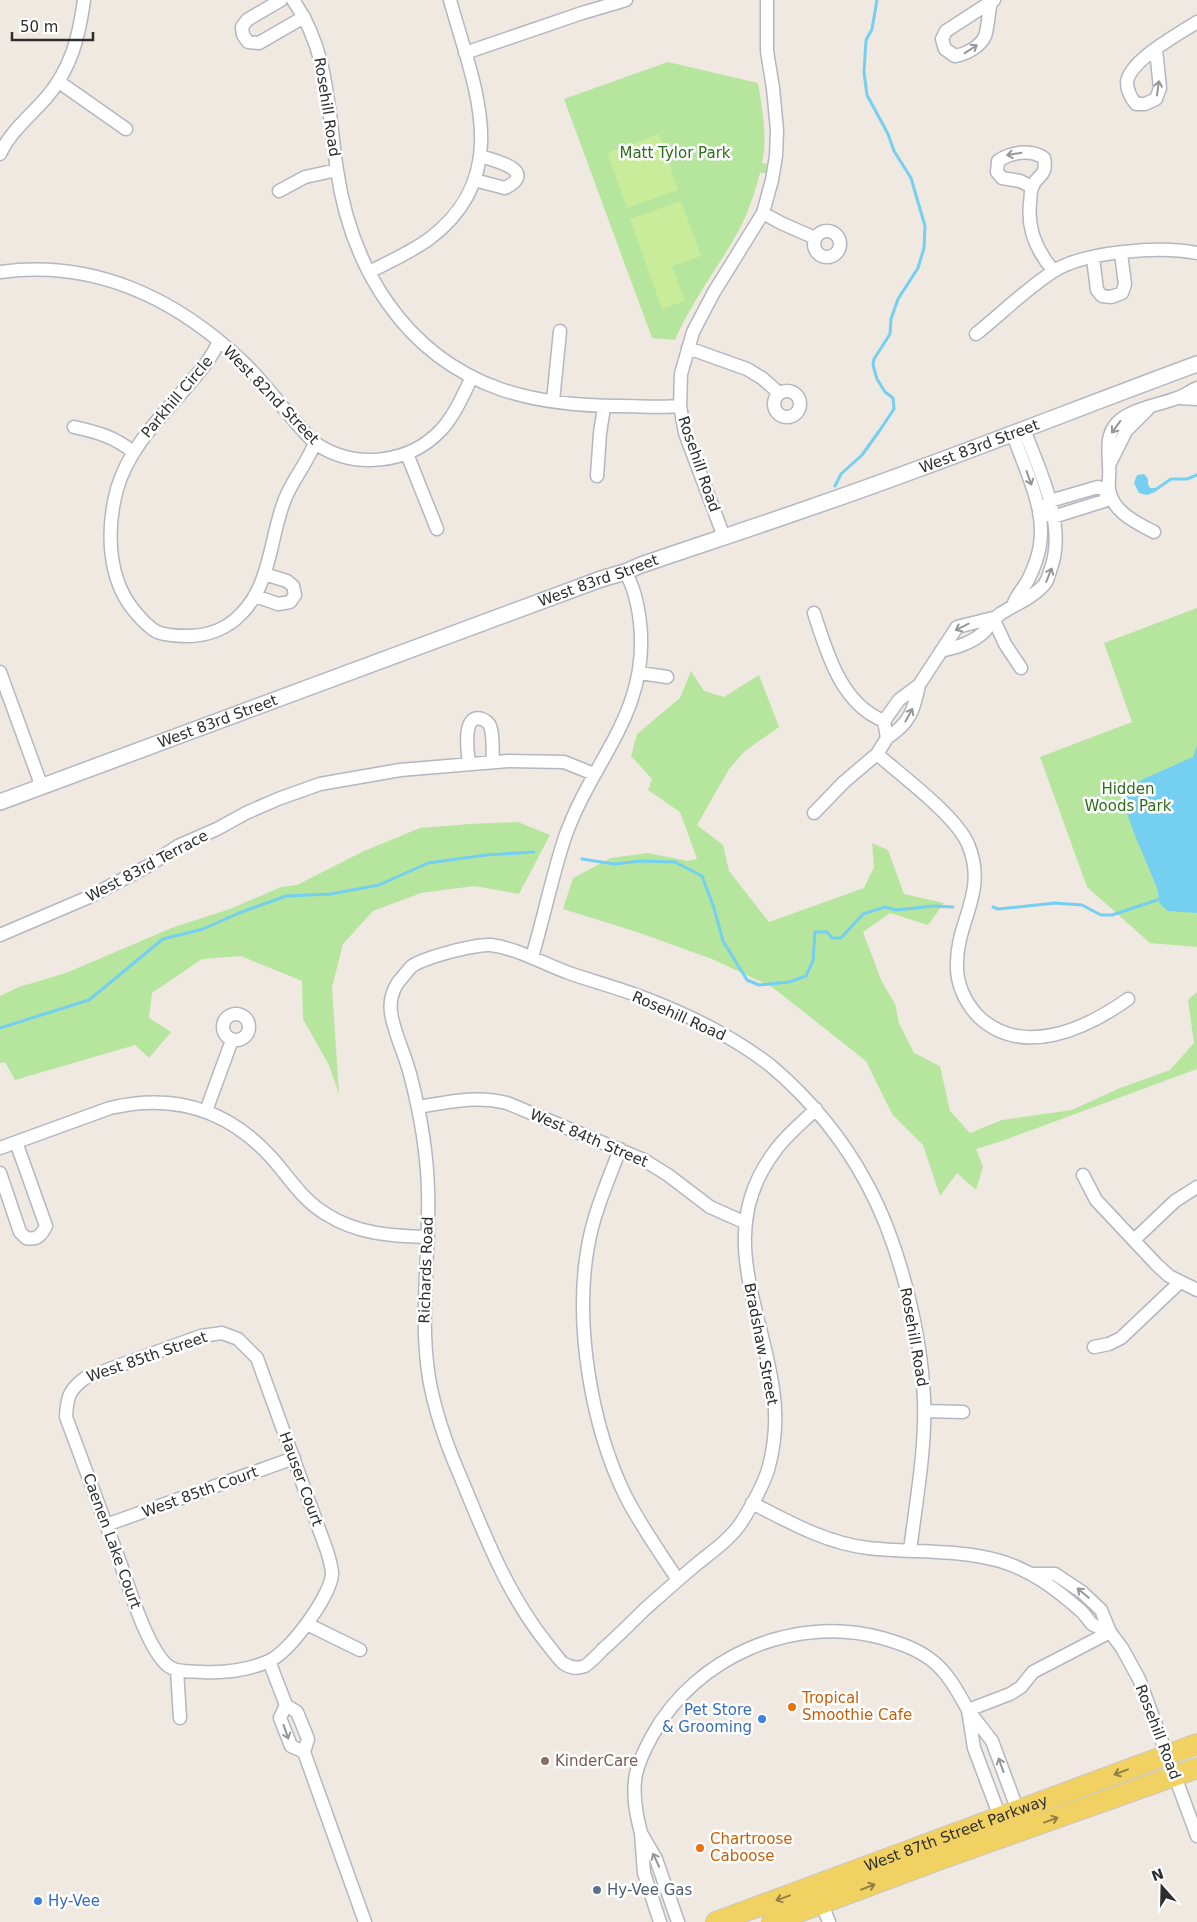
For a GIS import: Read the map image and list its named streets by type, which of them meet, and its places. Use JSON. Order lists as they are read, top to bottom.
{
  "streets": {
    "main road": ["West 87th Street Parkway"],
    "street": [
      "Rosehill Road",
      "West 82nd Street",
      "Parkhill Circle",
      "West 83rd Street",
      "West 83rd Terrace",
      "West 84th Street",
      "Richards Road",
      "Bradshaw Street",
      "West 85th Street",
      "Hauser Court",
      "West 85th Court",
      "Caenen Lake Court"
    ]
  },
  "crossings": [
    ["Rosehill Road", "West 82nd Street"],
    ["Rosehill Road", "West 83rd Street"],
    ["Rosehill Road", "Richards Road"],
    ["Rosehill Road", "Bradshaw Street"],
    ["Rosehill Road", "West 87th Street Parkway"],
    ["West 82nd Street", "Parkhill Circle"],
    ["West 84th Street", "Richards Road"],
    ["West 84th Street", "Bradshaw Street"],
    ["Richards Road", "Bradshaw Street"],
    ["West 85th Street", "Hauser Court"],
    ["West 85th Street", "Caenen Lake Court"],
    ["Hauser Court", "West 85th Court"],
    ["West 85th Court", "Caenen Lake Court"]
  ],
  "parks": ["Matt Tylor Park", "Hidden Woods Park"],
  "places": [
    "Tropical Smoothie Cafe",
    "Pet Store & Grooming",
    "KinderCare",
    "Chartroose Caboose",
    "Hy-Vee Gas",
    "Hy-Vee"
  ],
  "scale_bar": "50 m",
  "north": "top"
}
